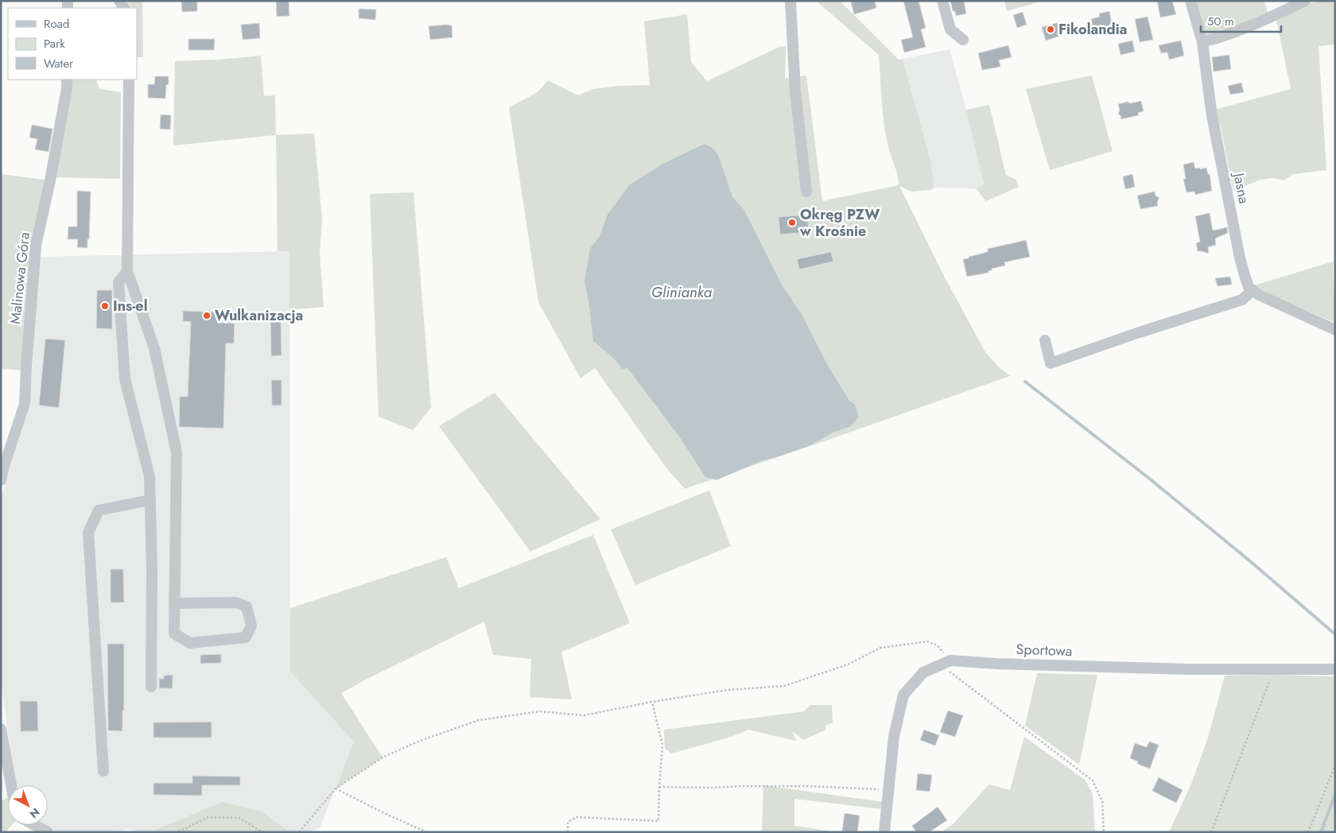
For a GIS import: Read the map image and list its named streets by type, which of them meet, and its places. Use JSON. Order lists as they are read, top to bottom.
{
  "streets": {
    "street": ["Jasna", "Malinowa Góra", "Sportowa"]
  },
  "water": ["Glinianka"],
  "places": [
    "Fikolandia",
    "Okręg PZW w Krośnie",
    "Ins-el",
    "Wulkanizacja"
  ],
  "legend": ["Road", "Park", "Water"],
  "scale_bar": "50 m",
  "north": "bottom right"
}
